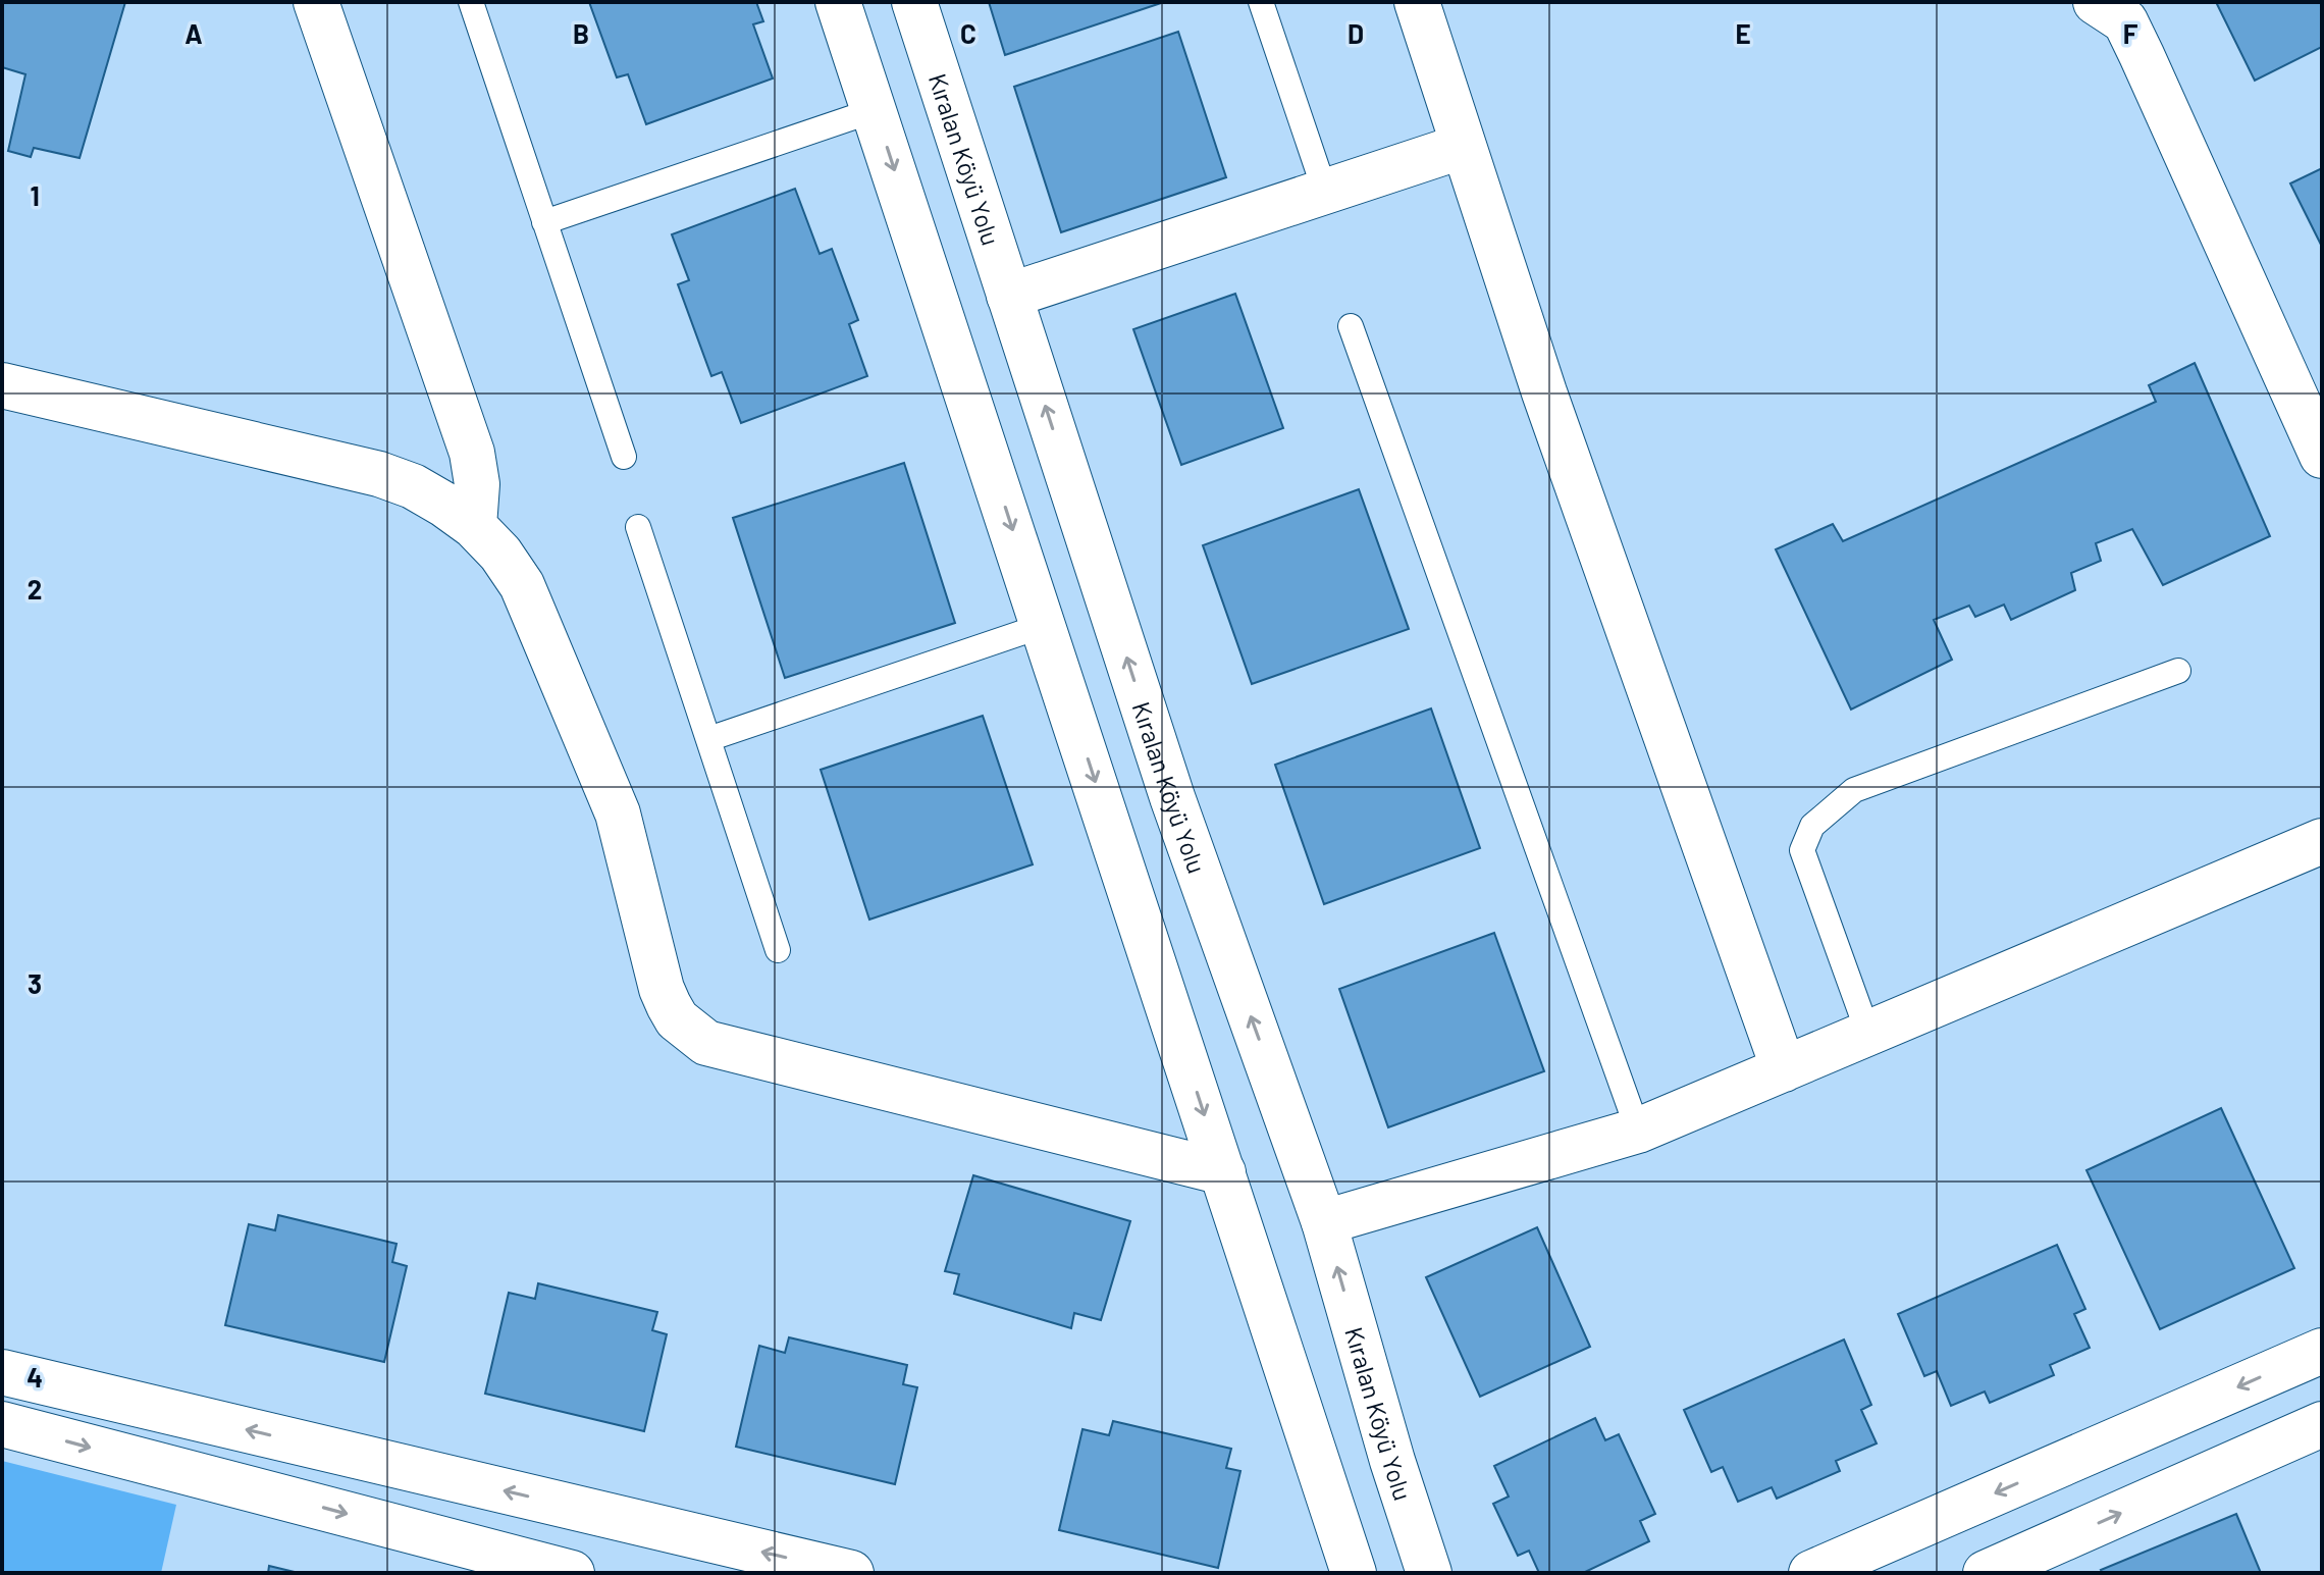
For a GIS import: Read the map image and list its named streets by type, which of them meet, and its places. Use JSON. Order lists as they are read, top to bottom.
{
  "streets": {
    "street": ["Kıralan Köyü Yolu"]
  },
  "grid": {
    "columns": [
      "A",
      "B",
      "C",
      "D",
      "E",
      "F"
    ],
    "rows": [
      "1",
      "2",
      "3",
      "4"
    ]
  }
}
